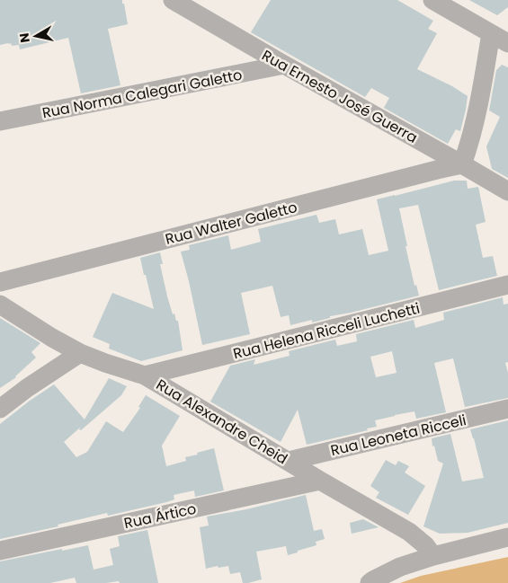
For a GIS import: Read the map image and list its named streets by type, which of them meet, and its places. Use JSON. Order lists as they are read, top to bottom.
{
  "streets": {
    "street": [
      "Rua Norma Calegari Galetto",
      "Rua Ernesto José Guerra",
      "Rua Walter Galetto",
      "Rua Helena Ricceli Luchetti",
      "Rua Alexandre Cheid",
      "Rua Leoneta Ricceli",
      "Rua Ártico"
    ]
  },
  "crossings": [
    ["Rua Norma Calegari Galetto", "Rua Ernesto José Guerra"],
    ["Rua Ernesto José Guerra", "Rua Walter Galetto"],
    ["Rua Helena Ricceli Luchetti", "Rua Alexandre Cheid"],
    ["Rua Alexandre Cheid", "Rua Leoneta Ricceli"],
    ["Rua Alexandre Cheid", "Rua Ártico"]
  ],
  "north": "left"
}
